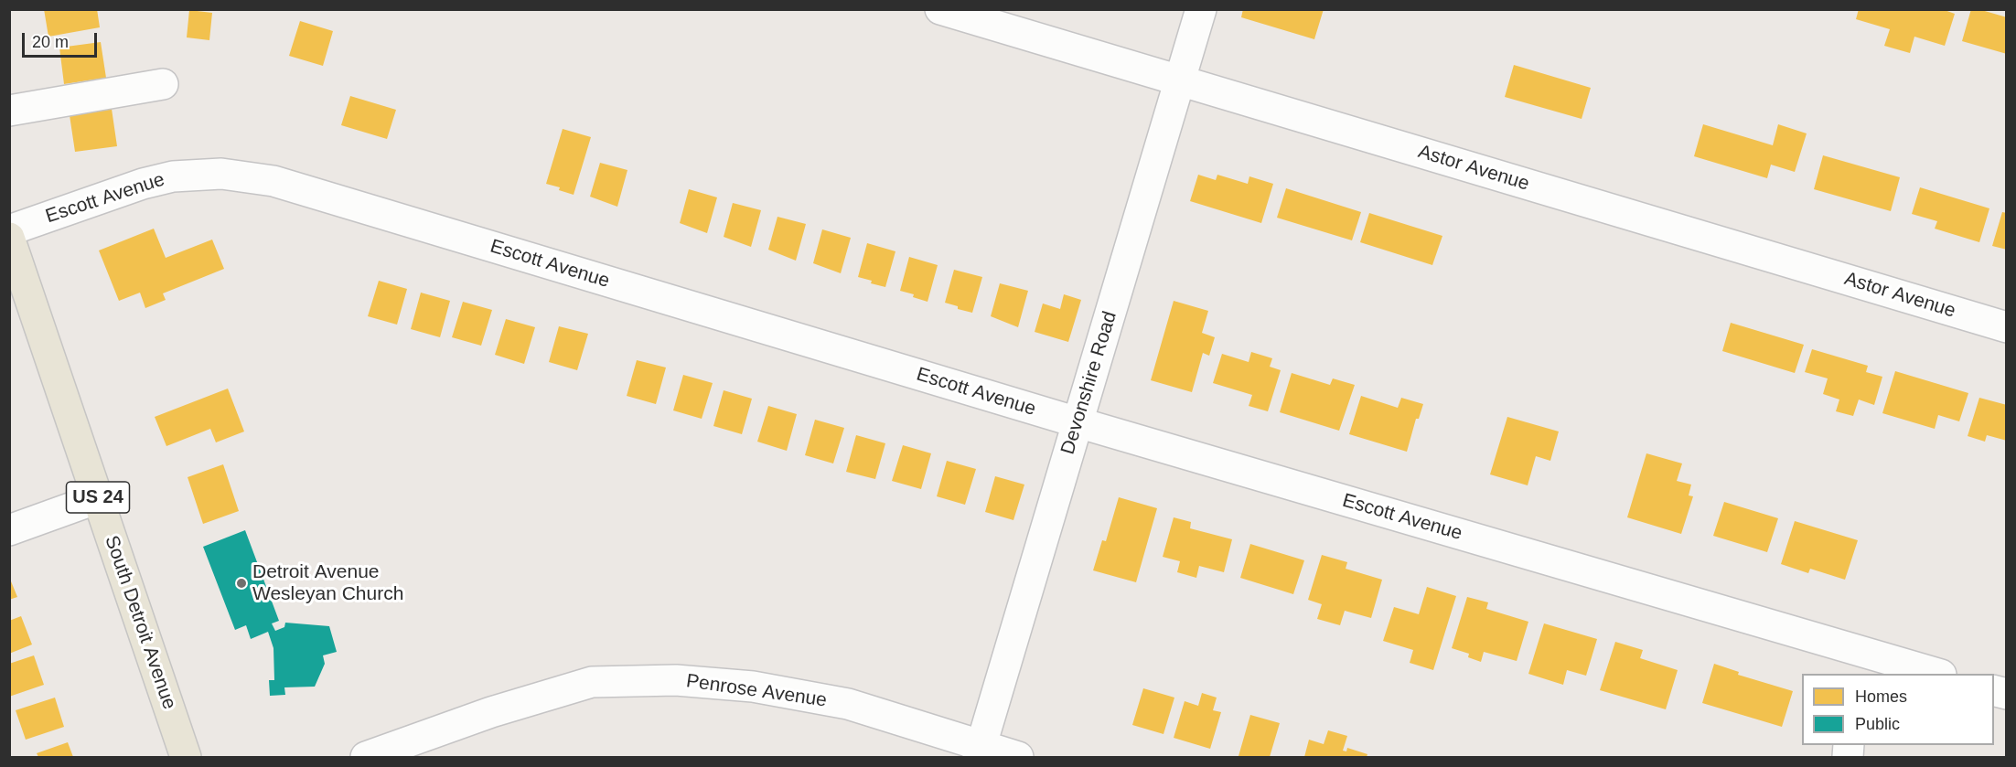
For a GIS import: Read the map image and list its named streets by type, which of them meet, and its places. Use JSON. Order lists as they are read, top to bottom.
{
  "streets": {
    "main road": ["US 24", "South Detroit Avenue"],
    "street": [
      "Astor Avenue",
      "Escott Avenue",
      "Devonshire Road",
      "Penrose Avenue"
    ]
  },
  "crossings": [
    ["Astor Avenue", "Devonshire Road"],
    ["Escott Avenue", "Devonshire Road"],
    ["Devonshire Road", "Penrose Avenue"]
  ],
  "places": ["Detroit Avenue Wesleyan Church"],
  "legend": ["Homes", "Public"],
  "scale_bar": "20 m"
}
